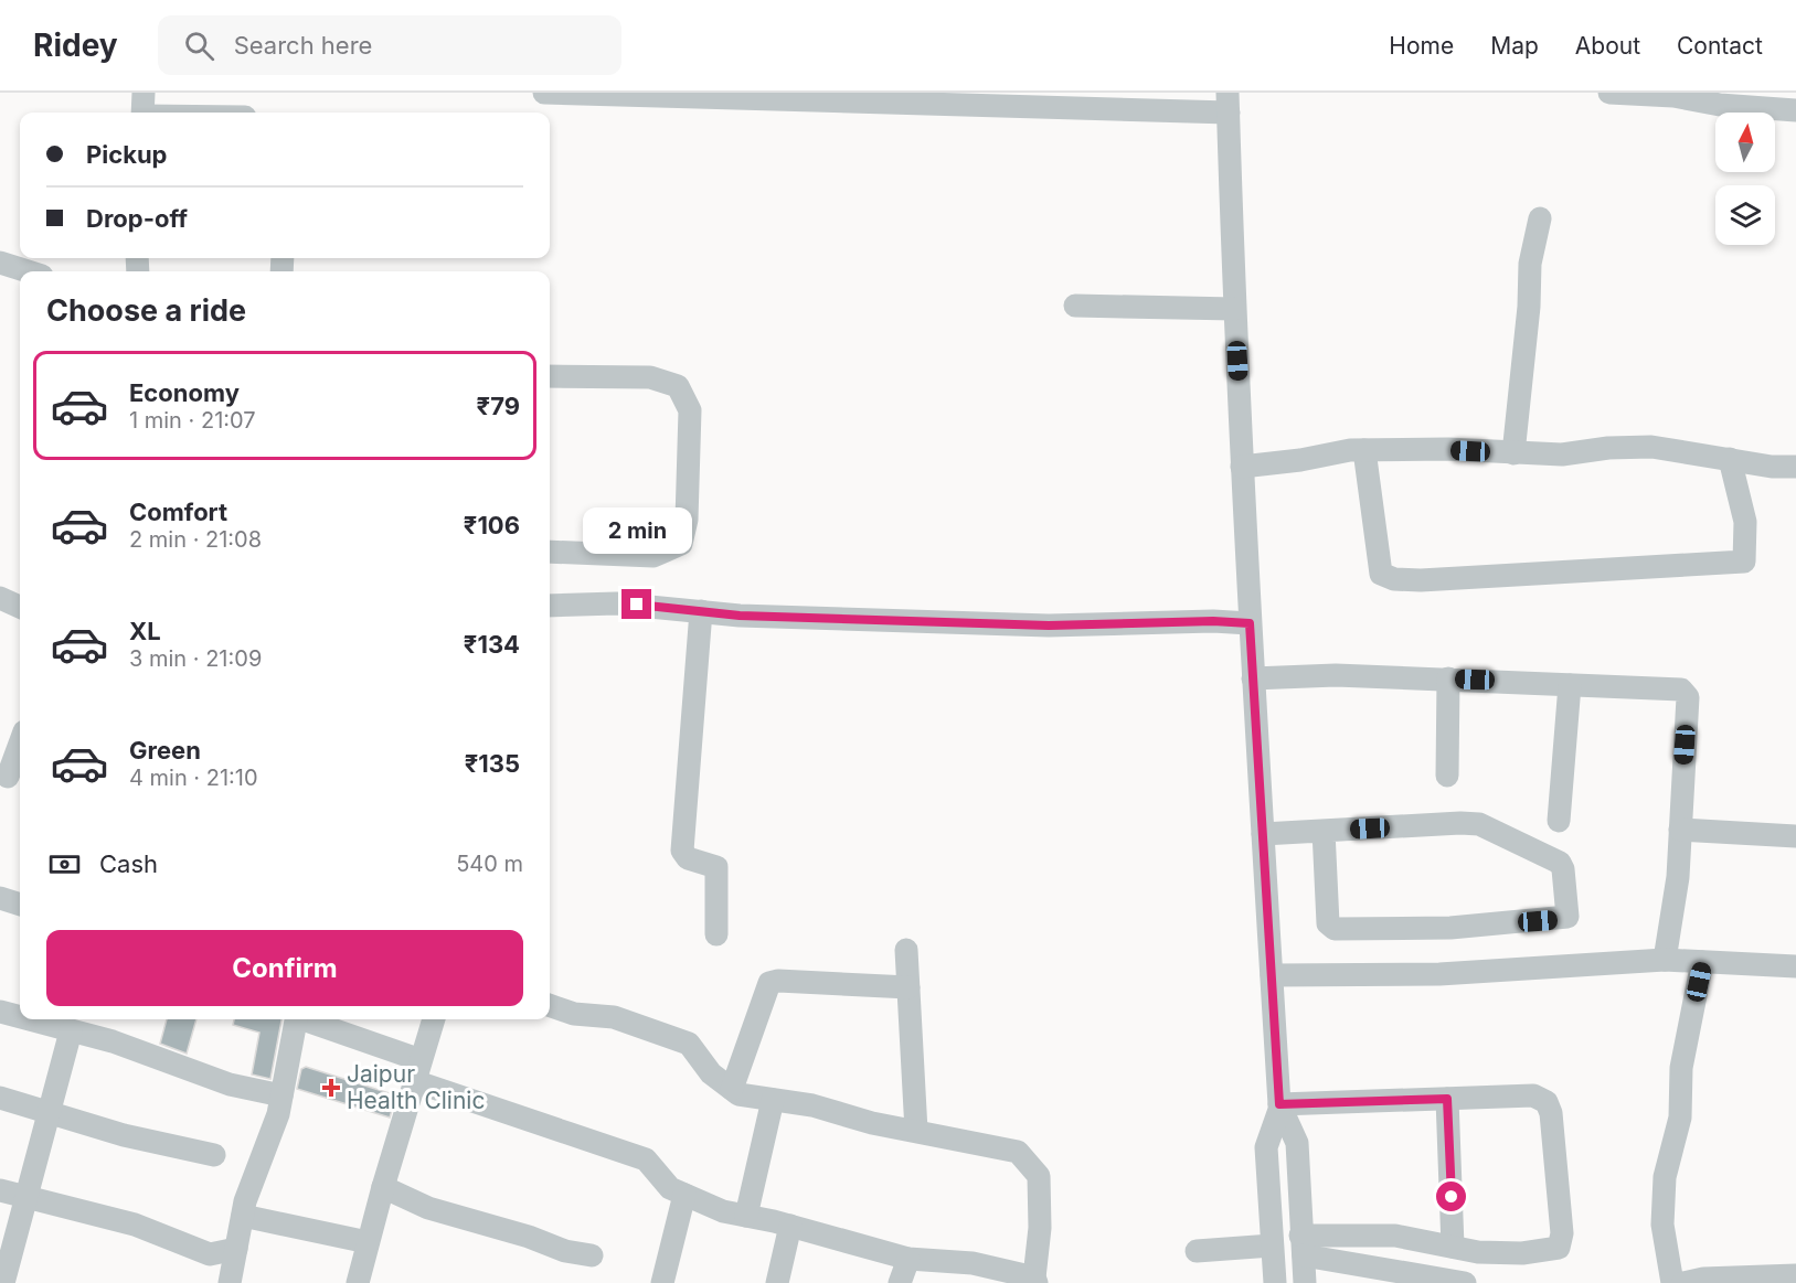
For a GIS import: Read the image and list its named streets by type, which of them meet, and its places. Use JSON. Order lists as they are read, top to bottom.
{
  "places": {
    "health": ["Jaipur Health Clinic"]
  },
  "north": "top",
  "page": {
    "header": "Ridey",
    "search": "Search here",
    "nav": [
      "Home",
      "Map",
      "About",
      "Contact"
    ],
    "banner": ["Pickup", "Drop-off"],
    "heading": "Choose a ride",
    "list": [
      {
        "name": "Economy",
        "note": "1 min · 21:07",
        "value": "₹79"
      },
      {
        "name": "Comfort",
        "note": "2 min · 21:08",
        "value": "₹106"
      },
      {
        "name": "XL",
        "note": "3 min · 21:09",
        "value": "₹134"
      },
      {
        "name": "Green",
        "note": "4 min · 21:10",
        "value": "₹135"
      }
    ],
    "bubble": "2 min",
    "pay": ["Cash", "540 m"],
    "buttons": "Confirm"
  }
}
